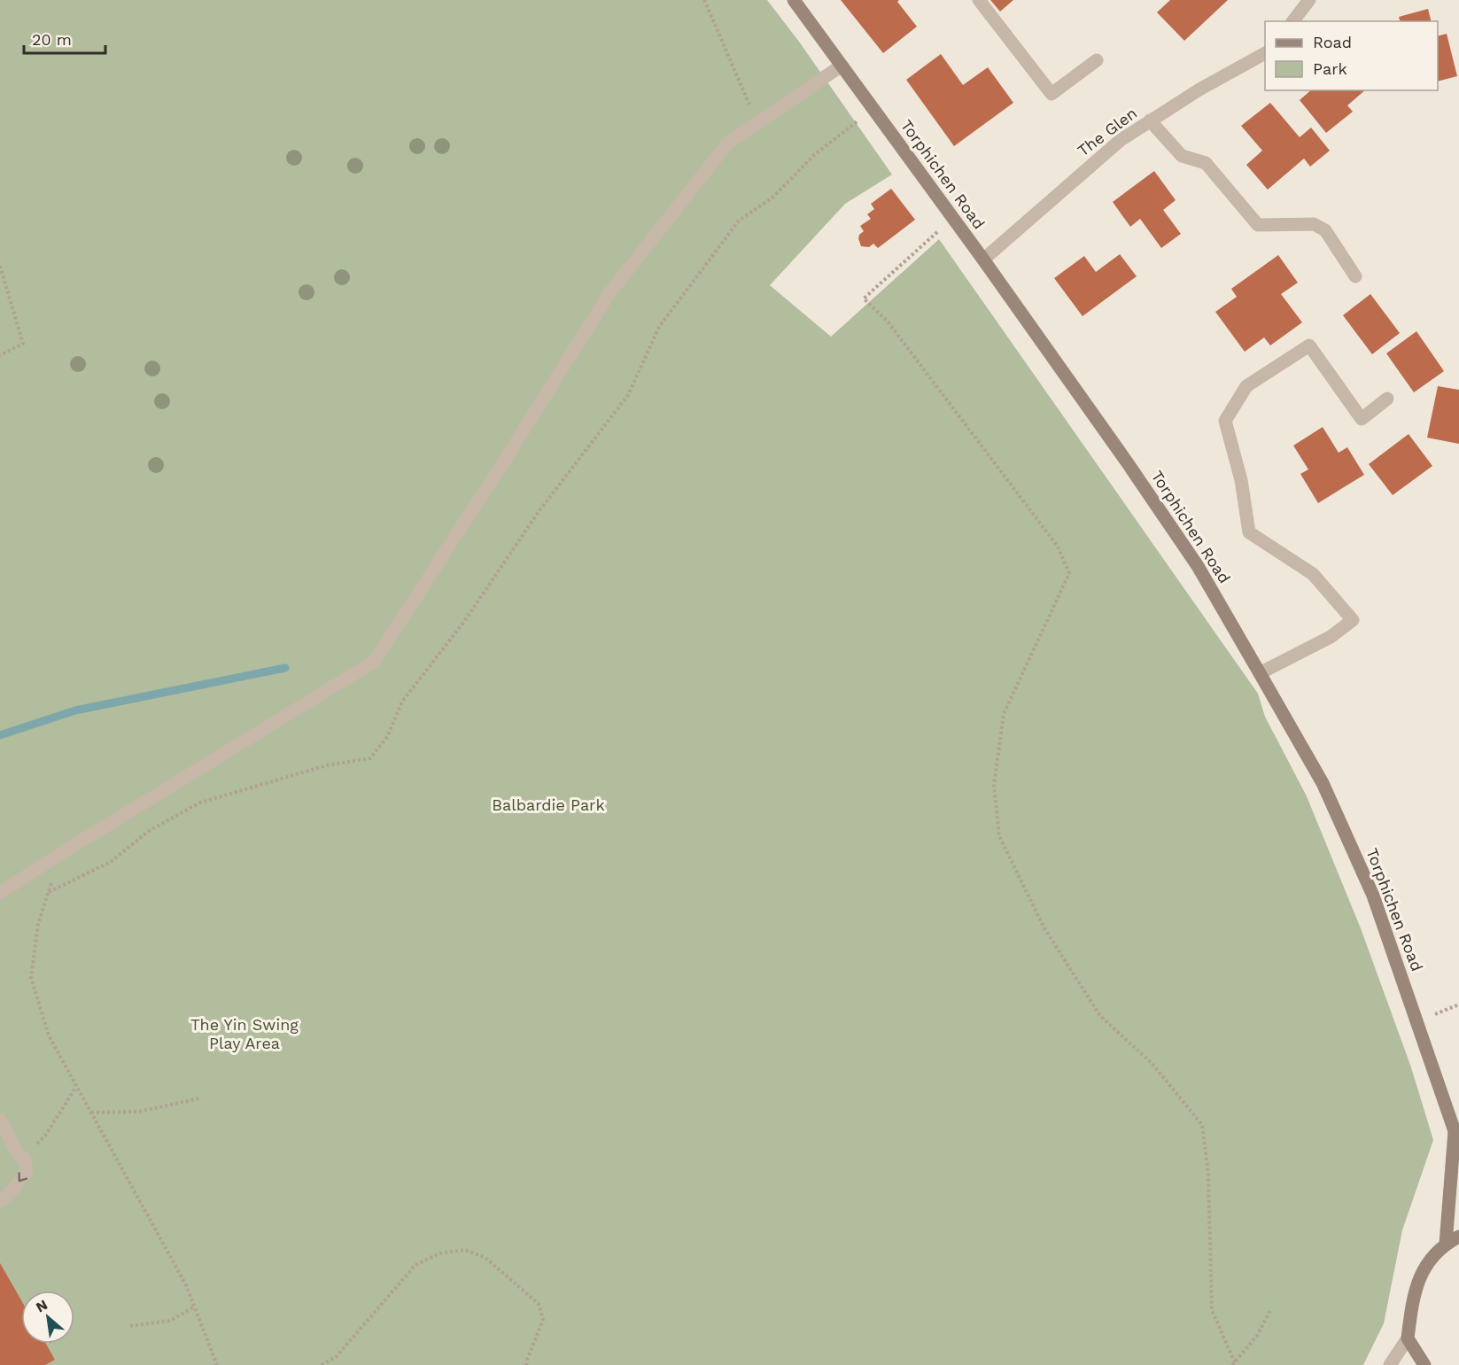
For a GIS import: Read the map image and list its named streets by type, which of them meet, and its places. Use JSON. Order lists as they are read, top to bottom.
{
  "streets": {
    "main road": ["Torphichen Road"],
    "street": ["The Glen"]
  },
  "crossings": [
    ["The Glen", "Torphichen Road"]
  ],
  "parks": ["Balbardie Park", "The Yin Swing Play Area"],
  "legend": ["Road", "Park"],
  "scale_bar": "20 m",
  "north": "top left"
}
